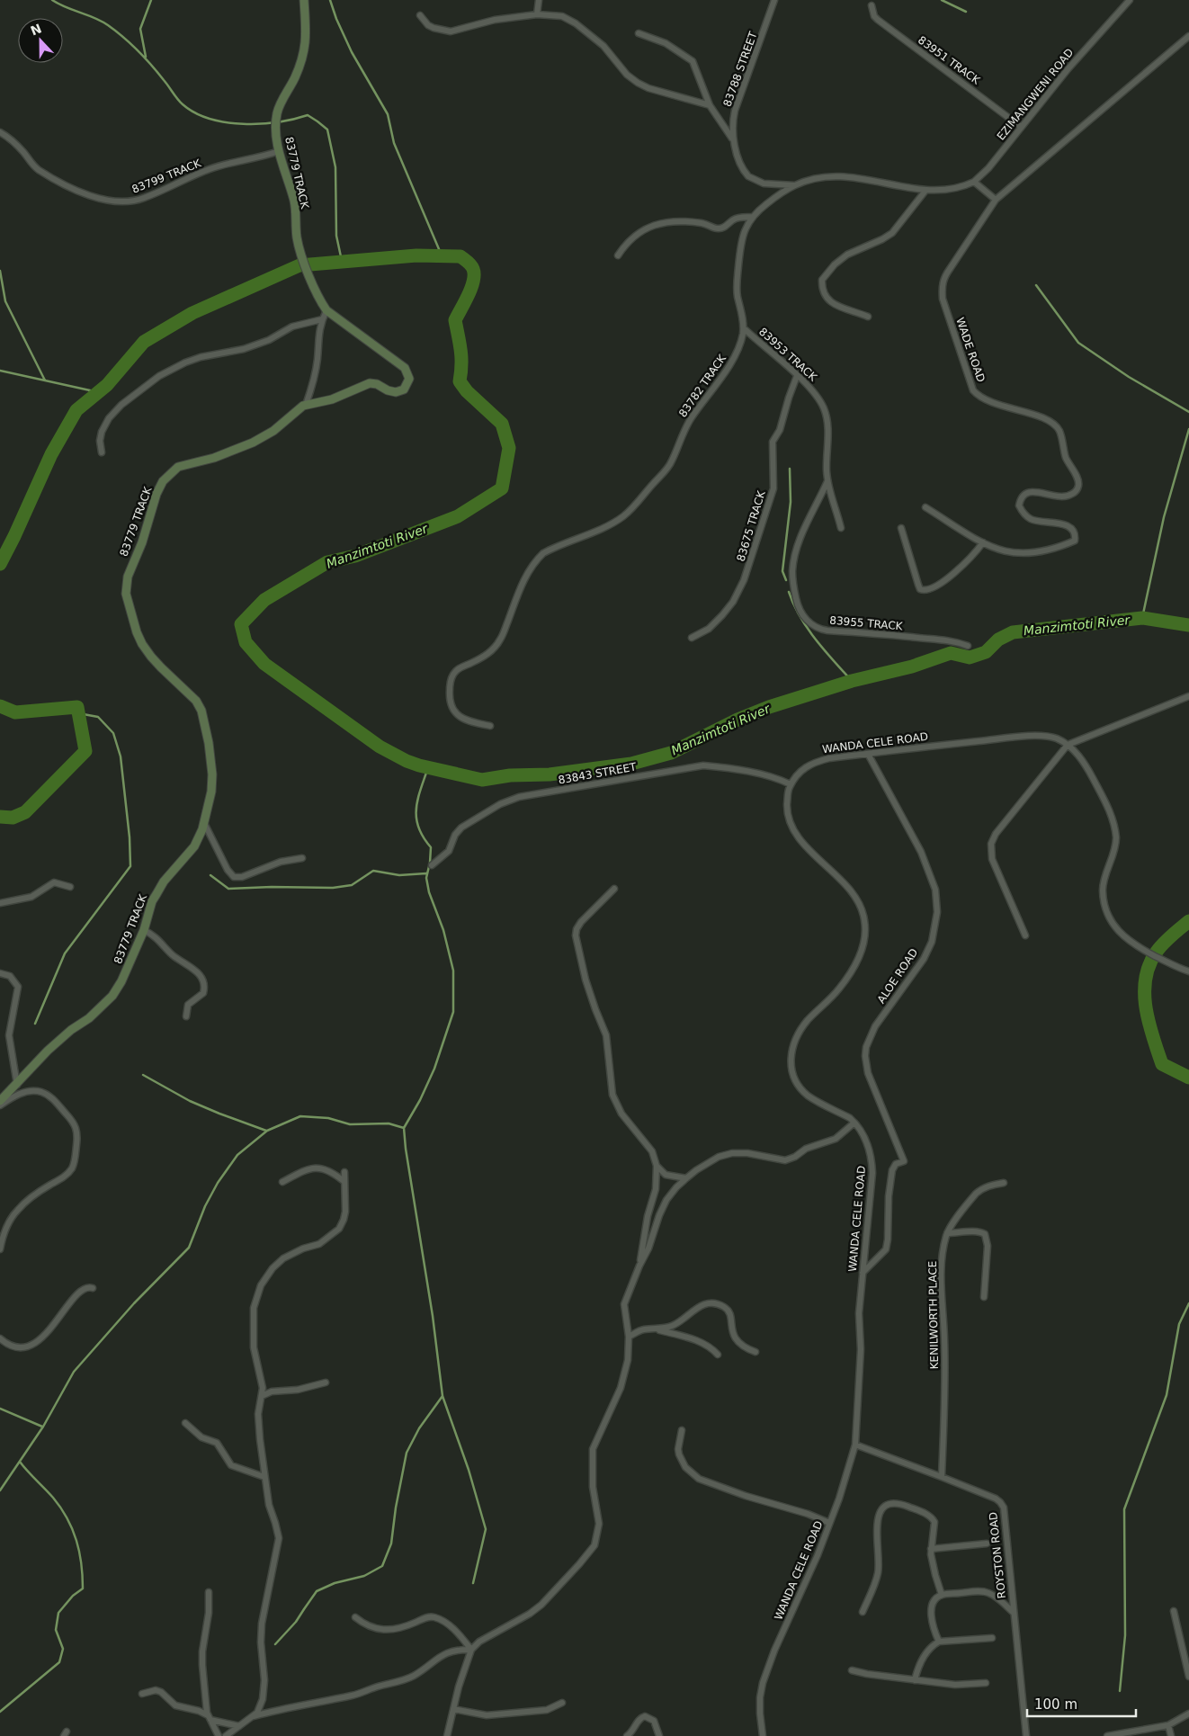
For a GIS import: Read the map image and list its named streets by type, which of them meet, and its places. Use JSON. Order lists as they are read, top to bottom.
{
  "streets": {
    "street": [
      "83951 TRACK",
      "83788 STREET",
      "EZIMANGWENI ROAD",
      "83779 TRACK",
      "83799 TRACK",
      "WADE ROAD",
      "83953 TRACK",
      "83782 TRACK",
      "83675 TRACK",
      "83955 TRACK",
      "WANDA CELE ROAD",
      "83843 STREET",
      "ALOE ROAD",
      "KENILWORTH PLACE",
      "ROYSTON ROAD"
    ]
  },
  "crossings": [
    ["83951 TRACK", "EZIMANGWENI ROAD"],
    ["83788 STREET", "83782 TRACK"],
    ["EZIMANGWENI ROAD", "83782 TRACK"],
    ["83779 TRACK", "83799 TRACK"],
    ["83953 TRACK", "83782 TRACK"],
    ["83953 TRACK", "83675 TRACK"],
    ["83953 TRACK", "83955 TRACK"],
    ["WANDA CELE ROAD", "83843 STREET"],
    ["WANDA CELE ROAD", "ALOE ROAD"],
    ["WANDA CELE ROAD", "ROYSTON ROAD"],
    ["KENILWORTH PLACE", "ROYSTON ROAD"]
  ],
  "water": ["Manzimtoti River"],
  "scale_bar": "100 m",
  "north": "top"
}
